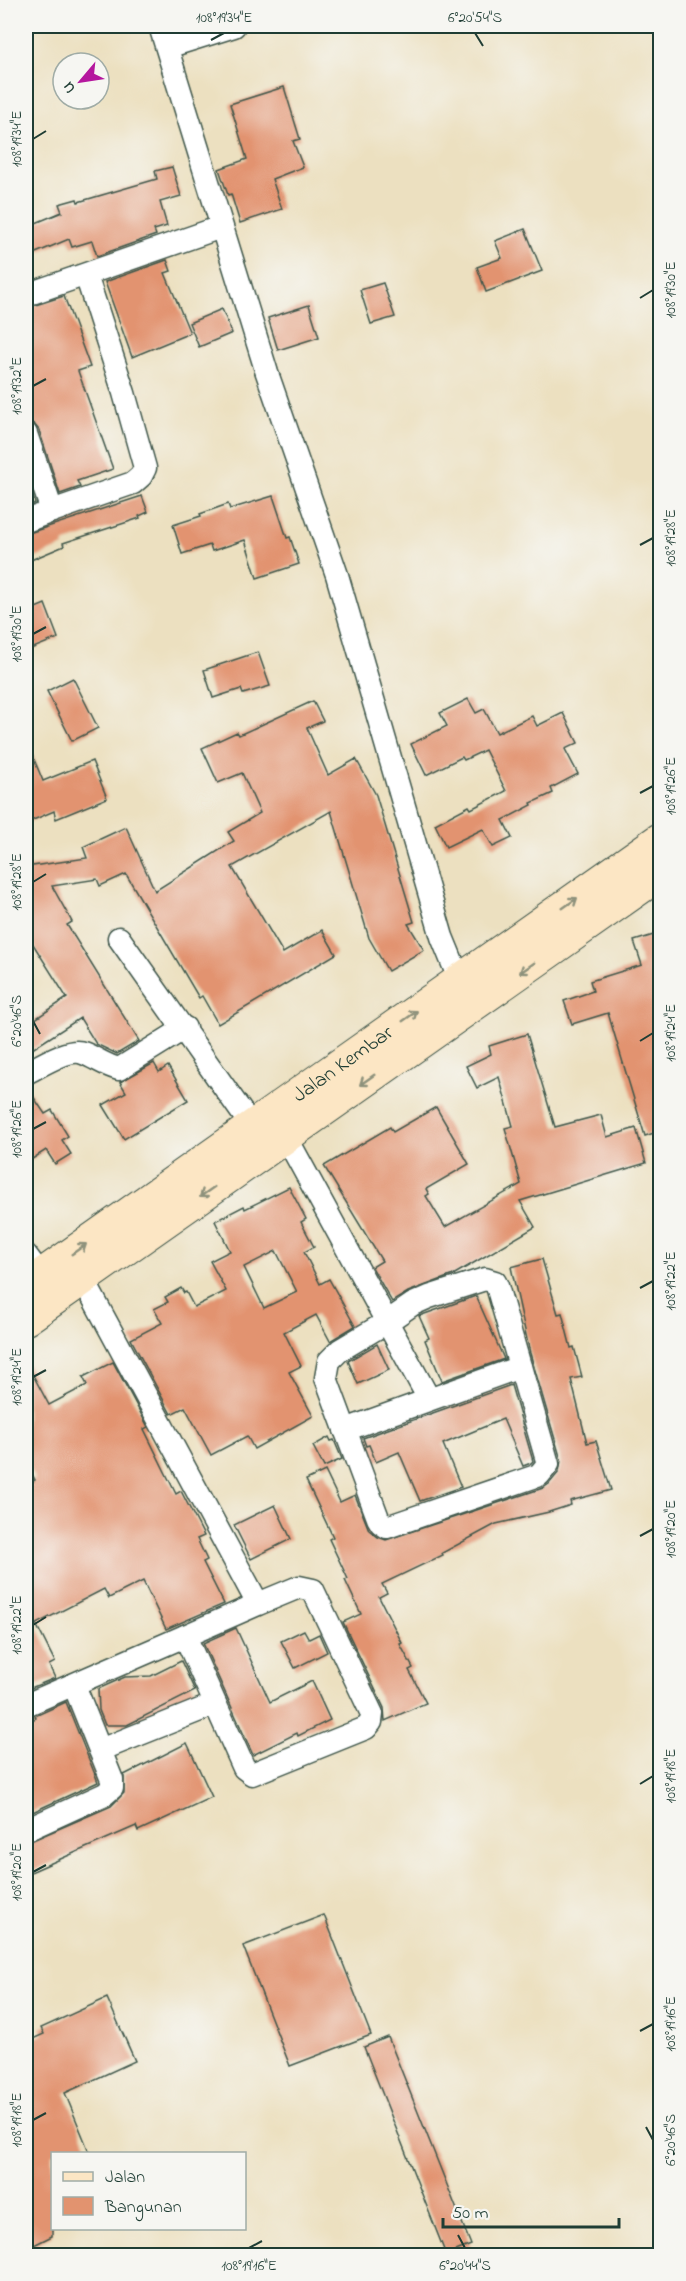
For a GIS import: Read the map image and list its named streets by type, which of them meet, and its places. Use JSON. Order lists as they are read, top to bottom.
{
  "streets": {
    "main road": ["Jalan Kembar"]
  },
  "legend": ["Jalan", "Bangunan"],
  "scale_bar": "50 m",
  "north": "bottom left",
  "coordinates": [
    "108°19'34\"E",
    "6°20'54\"S",
    "108°19'30\"E",
    "108°19'32\"E",
    "108°19'28\"E",
    "108°19'26\"E",
    "6°20'46\"S",
    "108°19'24\"E",
    "108°19'22\"E",
    "108°19'20\"E",
    "108°19'18\"E",
    "108°19'16\"E",
    "6°20'44\"S"
  ]
}
